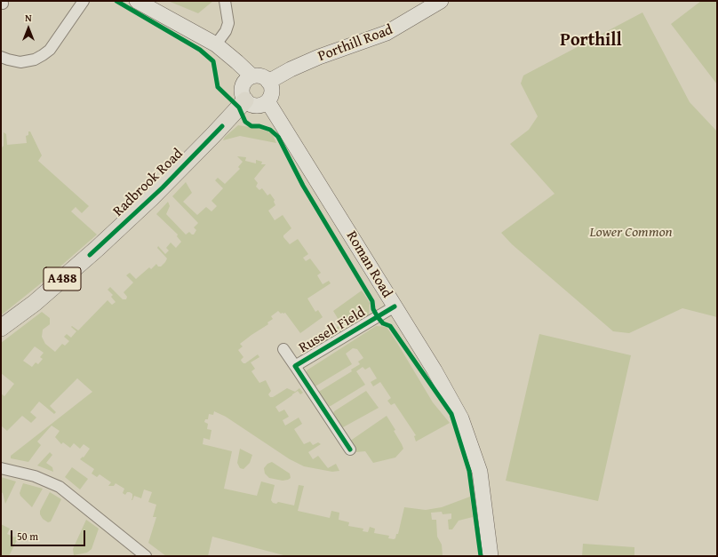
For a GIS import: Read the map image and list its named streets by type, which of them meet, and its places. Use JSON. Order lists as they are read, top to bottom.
{
  "streets": {
    "main road": [
      "Porthill Road",
      "Radbrook Road",
      "Roman Road",
      "A488"
    ],
    "street": ["Russell Field"]
  },
  "crossings": [
    ["Porthill Road", "Radbrook Road"],
    ["Porthill Road", "Roman Road"],
    ["Radbrook Road", "Roman Road"],
    ["Roman Road", "Russell Field"]
  ],
  "districts": ["Porthill"],
  "parks": ["Lower Common"],
  "scale_bar": "50 m",
  "north": "top"
}
